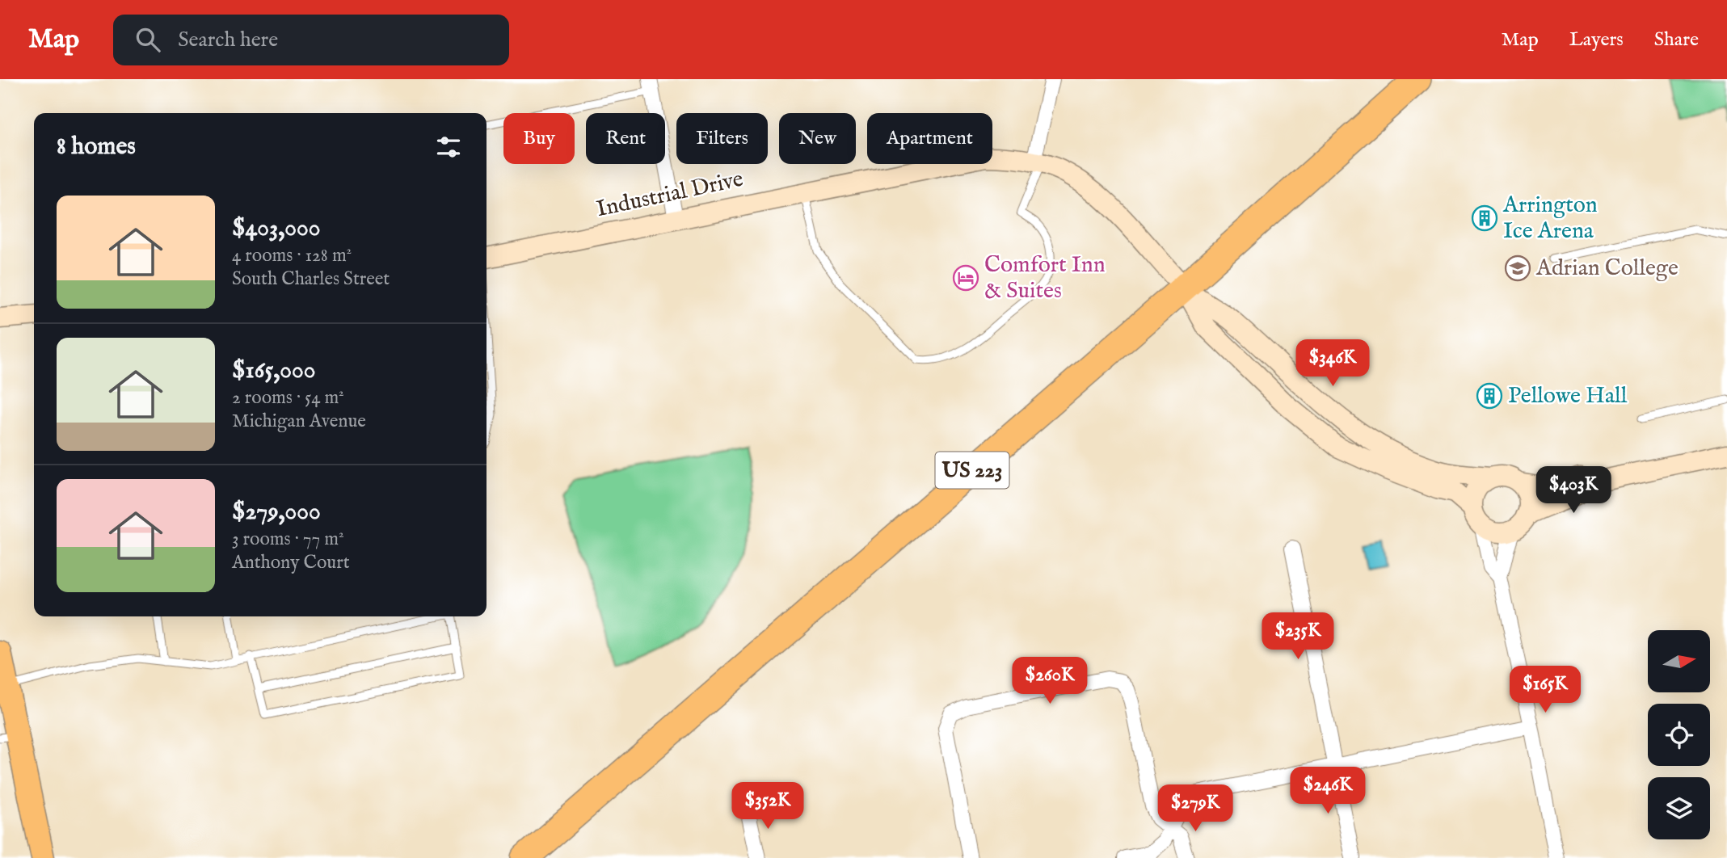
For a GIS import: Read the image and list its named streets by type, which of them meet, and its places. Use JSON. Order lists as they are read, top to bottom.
{
  "streets": {
    "highway": ["US 223"],
    "street": ["Industrial Drive"]
  },
  "crossings": [
    ["Industrial Drive", "US 223"]
  ],
  "places": {
    "building": ["Arrington Ice Arena", "Pellowe Hall"],
    "school or university": ["Adrian College"],
    "hotel": ["Comfort Inn & Suites"]
  },
  "north": "right",
  "page": {
    "header": "Map",
    "search": "Search here",
    "nav": ["Map", "Layers", "Share"],
    "chip": [
      "Buy",
      "Rent",
      "Filters",
      "New",
      "Apartment"
    ],
    "heading": "8 homes",
    "list": [
      {
        "name": "$403,000",
        "note": "4 rooms · 128 m² · South Charles Street"
      },
      {
        "name": "$165,000",
        "note": "2 rooms · 54 m² · Michigan Avenue"
      },
      {
        "name": "$279,000",
        "note": "3 rooms · 77 m² · Anthony Court"
      }
    ],
    "price": [
      "$346K",
      "$403K",
      "$235K",
      "$260K",
      "$165K",
      "$246K",
      "$352K",
      "$279K"
    ]
  }
}
